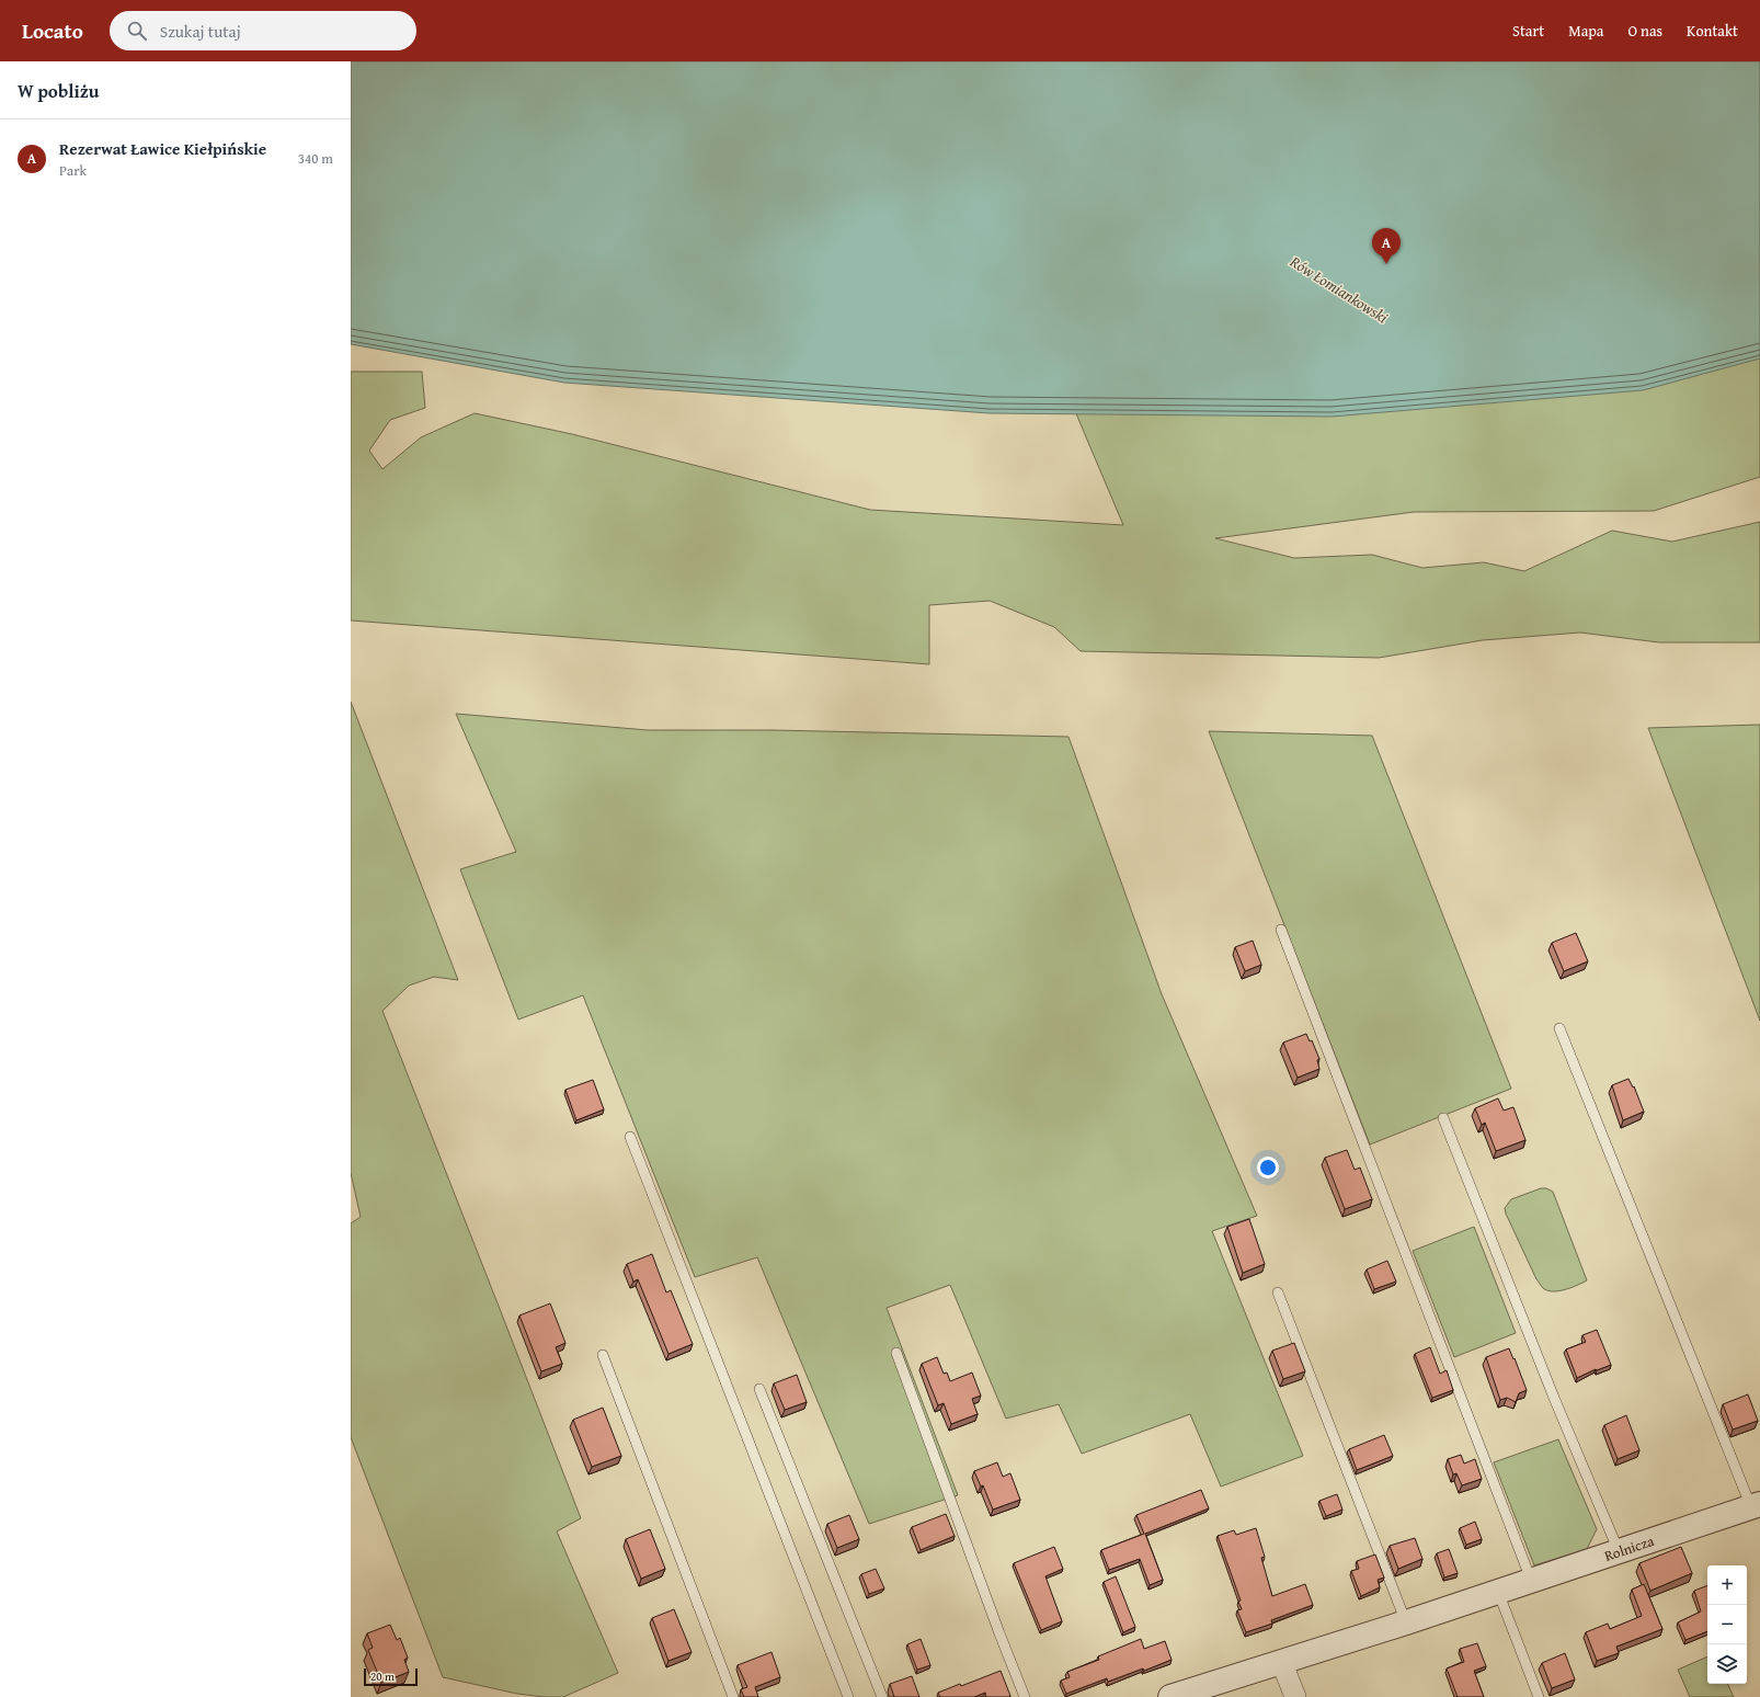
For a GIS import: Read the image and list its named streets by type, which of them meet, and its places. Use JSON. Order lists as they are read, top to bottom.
{
  "streets": {
    "street": ["Rolnicza"]
  },
  "water": ["Rów Łomiankowski"],
  "scale_bar": "20 m",
  "page": {
    "header": "Locato",
    "search": "Szukaj tutaj",
    "nav": [
      "Start",
      "Mapa",
      "O nas",
      "Kontakt"
    ],
    "heading": "W pobliżu",
    "list": [
      {
        "mark": "A",
        "name": "Rezerwat Ławice Kiełpińskie",
        "note": "Park",
        "value": "340 m"
      }
    ],
    "pins": "A",
    "map_buttons": ["+", "−"],
    "scale": "20 m"
  }
}
